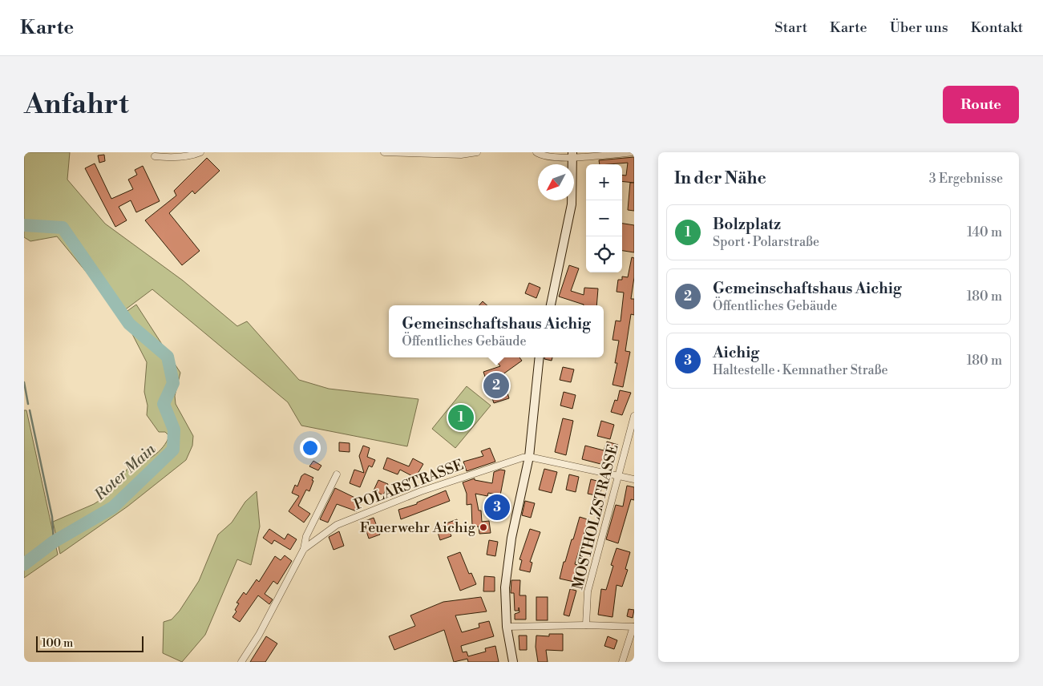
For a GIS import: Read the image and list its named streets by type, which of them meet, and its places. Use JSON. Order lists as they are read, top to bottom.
{
  "streets": {
    "street": ["POLARSTRASSE", "MOSTHOLZSTRASSE"]
  },
  "water": ["Roter Main"],
  "places": ["Feuerwehr Aichig"],
  "scale_bar": "100 m",
  "north": "bottom left",
  "page": {
    "header": "Karte",
    "nav": [
      "Start",
      "Karte",
      "Über uns",
      "Kontakt"
    ],
    "buttons": "Route",
    "title": "Anfahrt",
    "heading": ["In der Nähe", "3 Ergebnisse"],
    "map_buttons": ["+", "−"],
    "list": [
      {
        "mark": "1",
        "name": "Bolzplatz",
        "note": "Sport · Polarstraße",
        "value": "140 m"
      },
      {
        "mark": "2",
        "name": "Gemeinschaftshaus Aichig",
        "note": "Öffentliches Gebäude",
        "value": "180 m"
      },
      {
        "mark": "3",
        "name": "Aichig",
        "note": "Haltestelle · Kemnather Straße",
        "value": "180 m"
      }
    ],
    "popup": ["Gemeinschaftshaus Aichig", "Öffentliches Gebäude"],
    "pins": ["2", "1", "3"],
    "scale": "100 m"
  }
}
